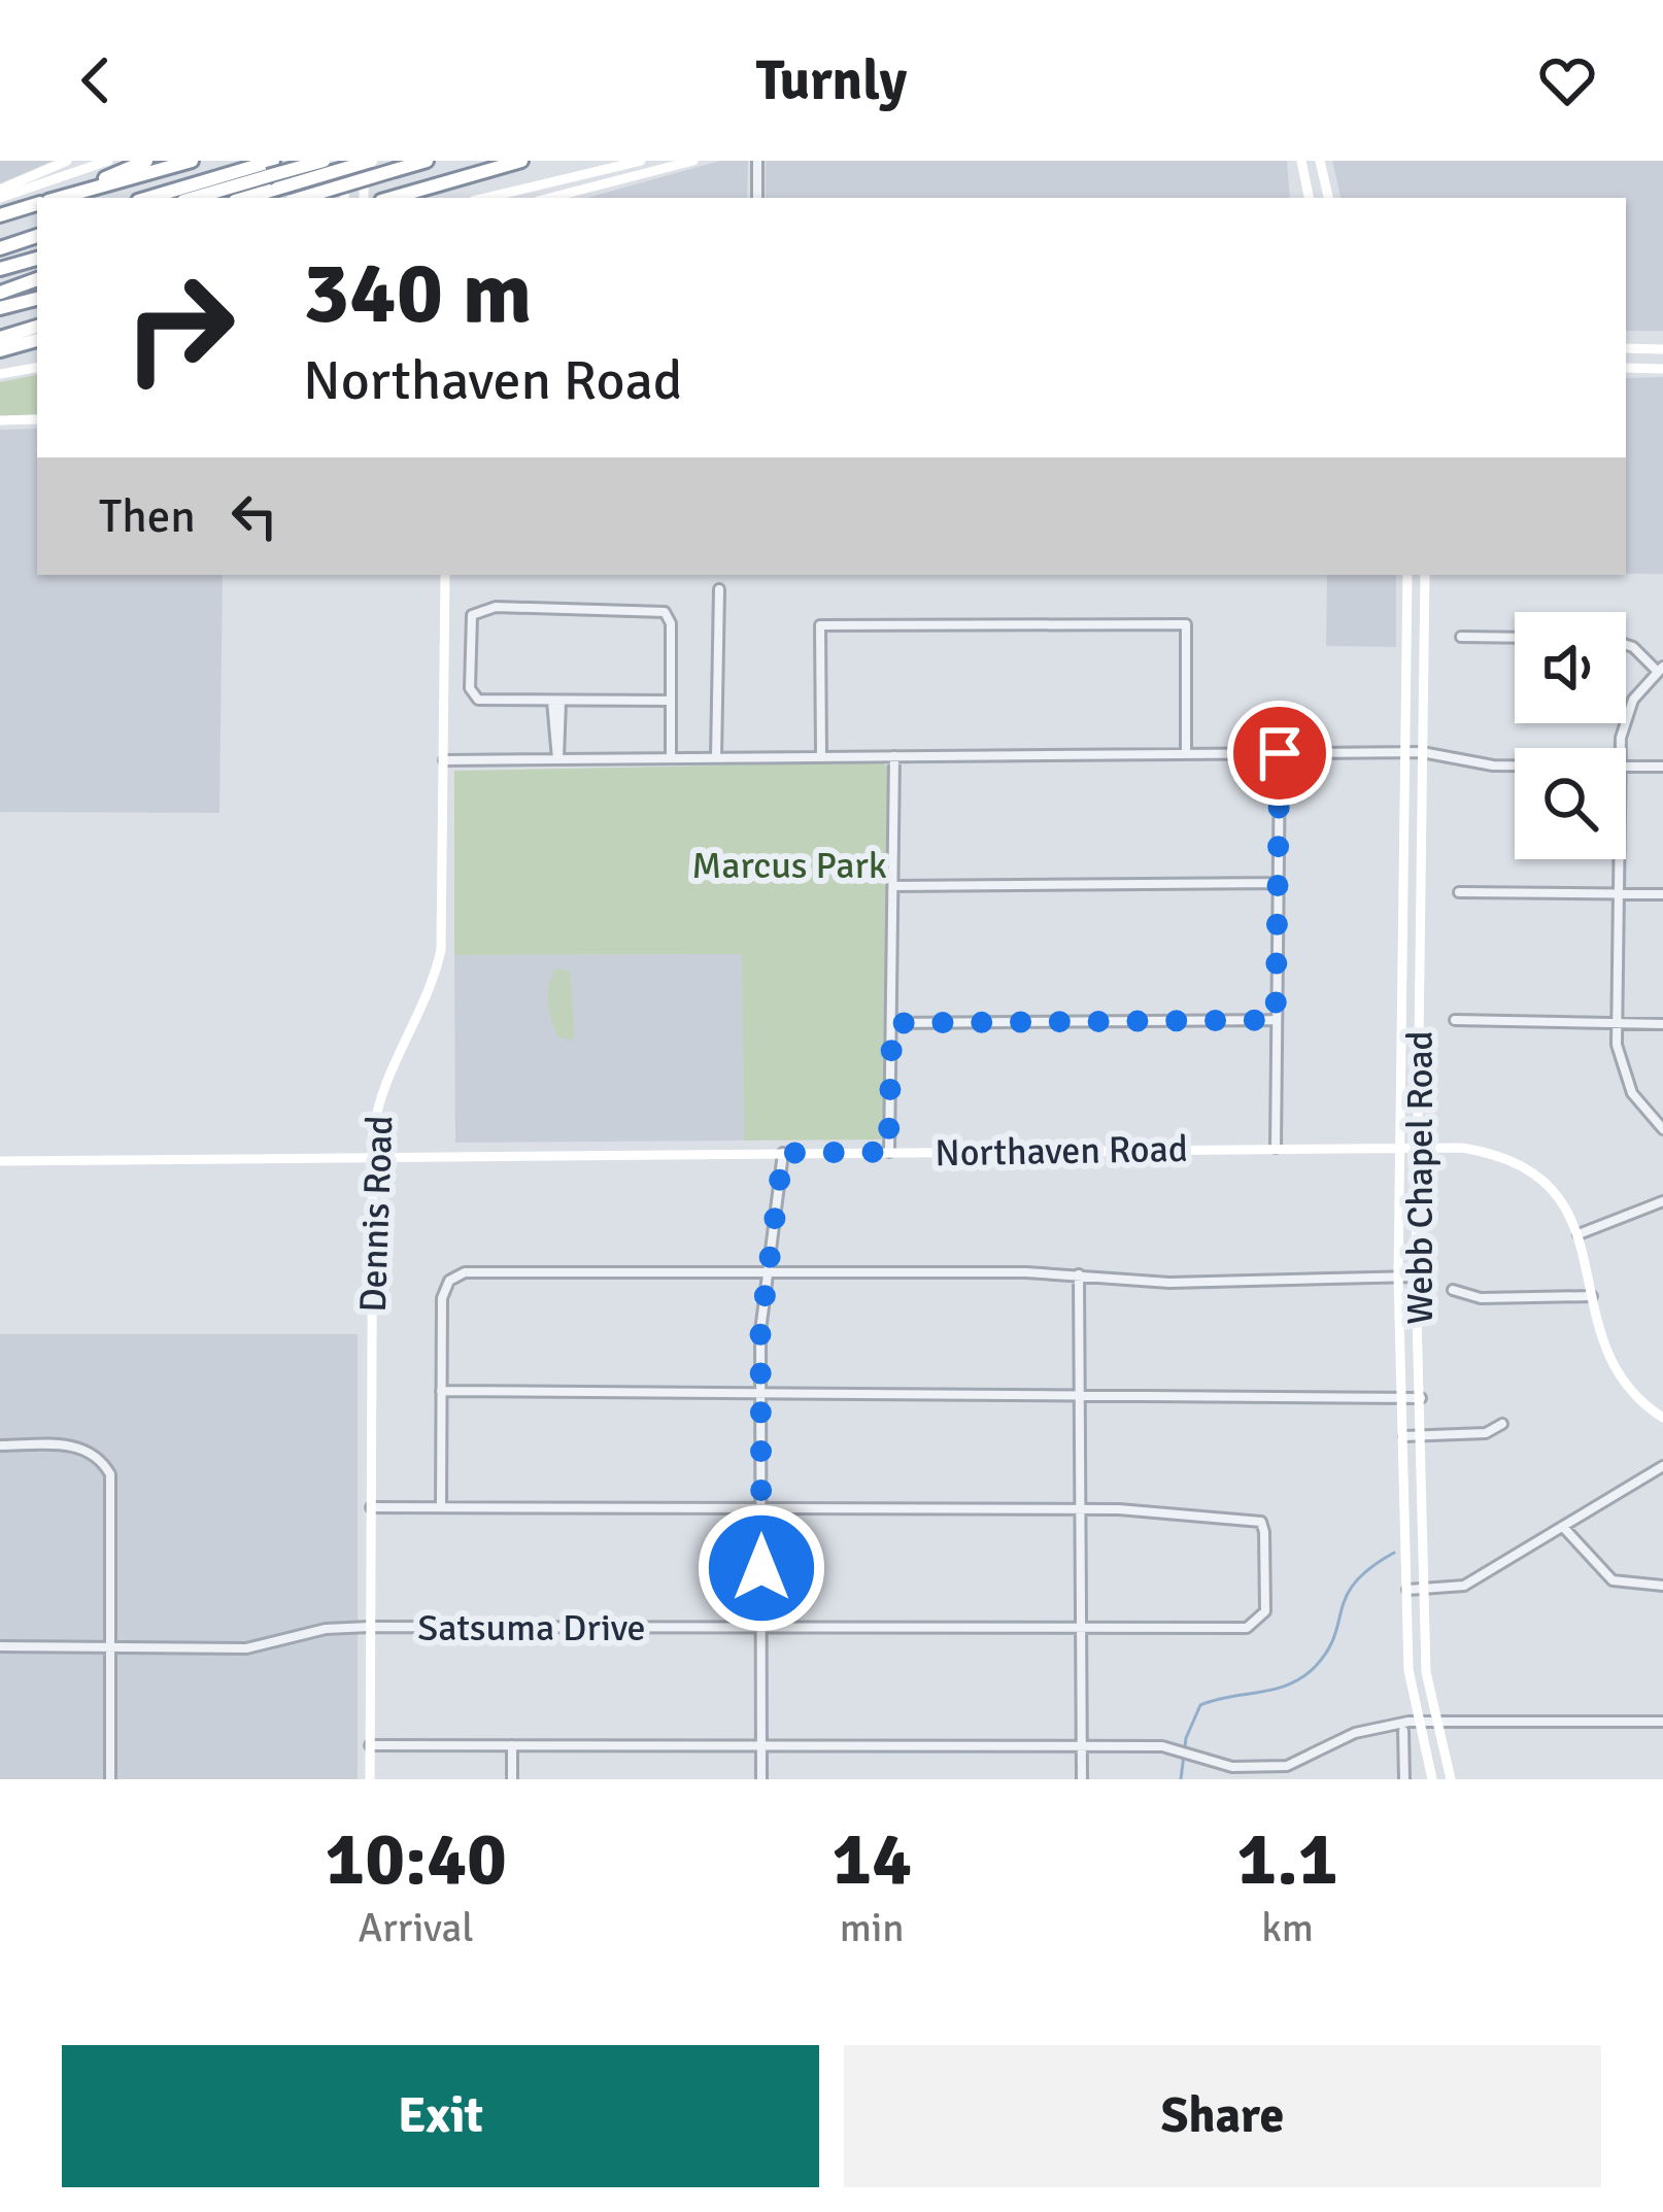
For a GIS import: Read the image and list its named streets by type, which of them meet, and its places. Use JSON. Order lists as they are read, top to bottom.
{
  "streets": {
    "main road": ["Northaven Road", "Webb Chapel Road", "Dennis Road"],
    "street": ["Satsuma Drive"]
  },
  "crossings": [
    ["Northaven Road", "Webb Chapel Road"],
    ["Northaven Road", "Dennis Road"],
    ["Dennis Road", "Satsuma Drive"]
  ],
  "parks": ["Marcus Park"],
  "page": {
    "header": "Turnly",
    "turn": ["340 m", "Northaven Road"],
    "then": "Then",
    "eta": [
      "10:40",
      "Arrival",
      "14",
      "min",
      "1.1",
      "km"
    ],
    "buttons": ["Exit", "Share"]
  }
}
